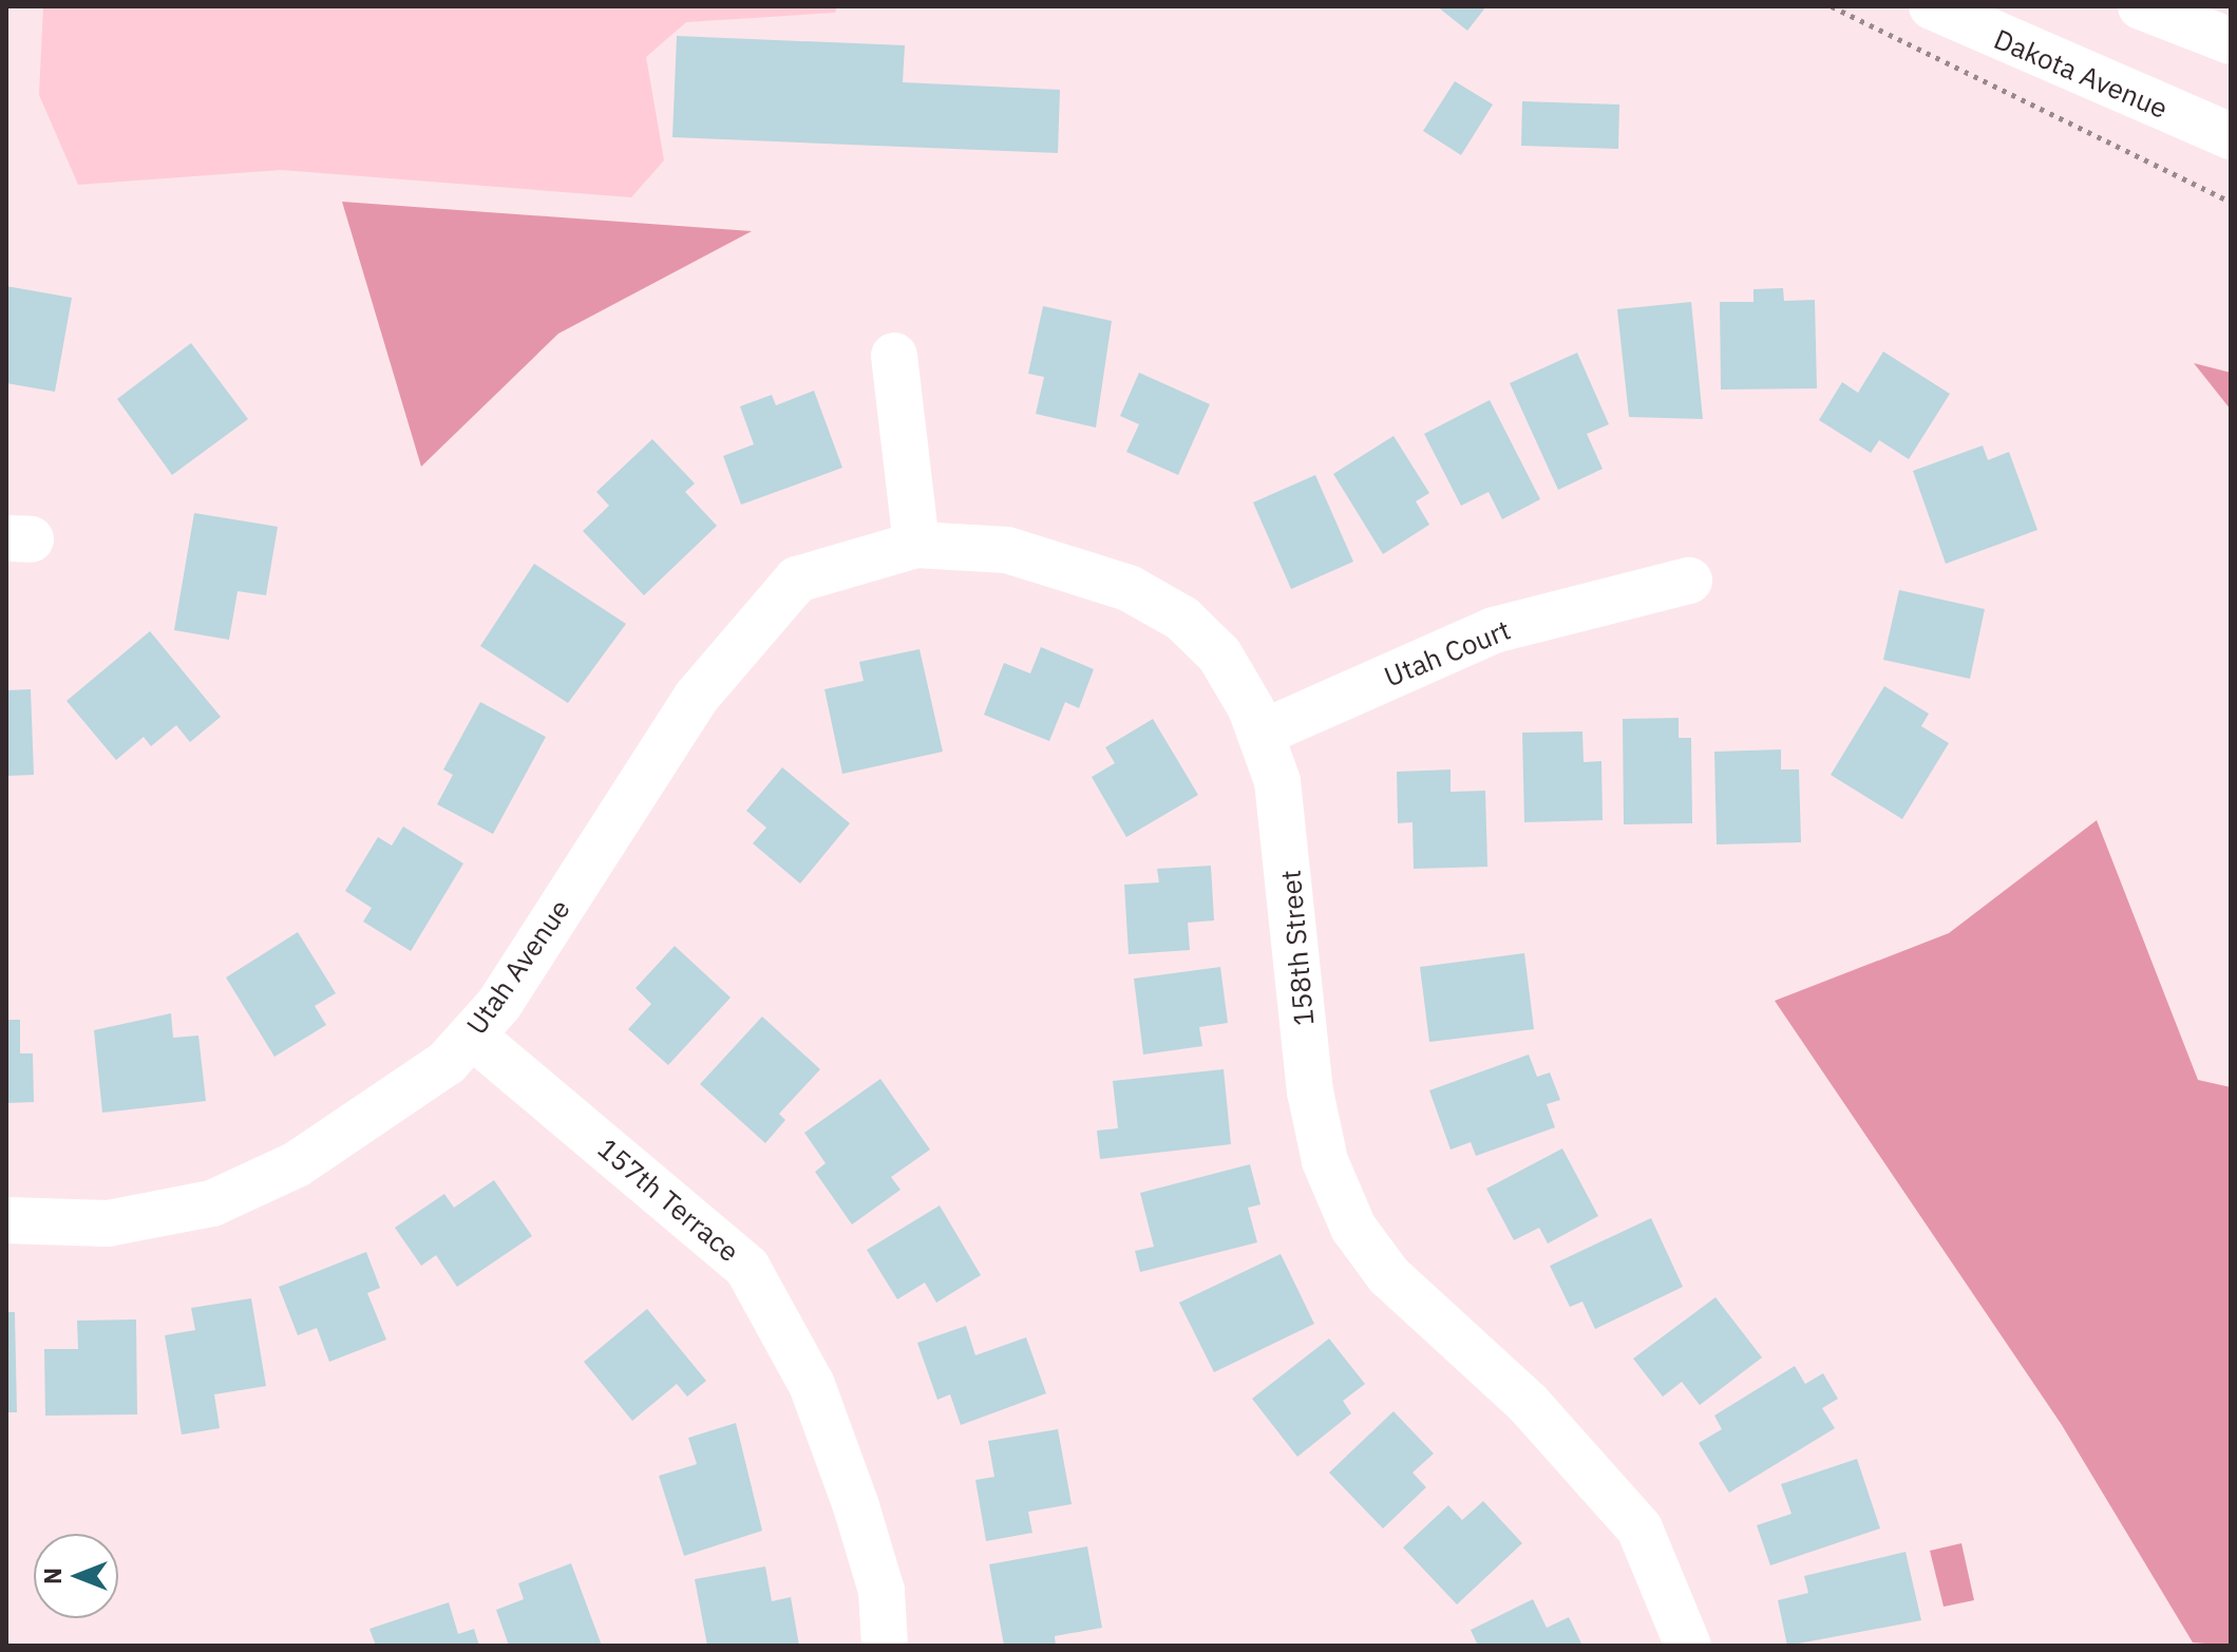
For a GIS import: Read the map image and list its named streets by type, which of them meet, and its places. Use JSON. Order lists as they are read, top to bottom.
{
  "streets": {
    "street": [
      "Dakota Avenue",
      "Utah Court",
      "158th Street",
      "Utah Avenue",
      "157th Terrace"
    ]
  },
  "crossings": [
    ["Utah Court", "158th Street"],
    ["158th Street", "Utah Avenue"],
    ["Utah Avenue", "157th Terrace"]
  ],
  "north": "left"
}
